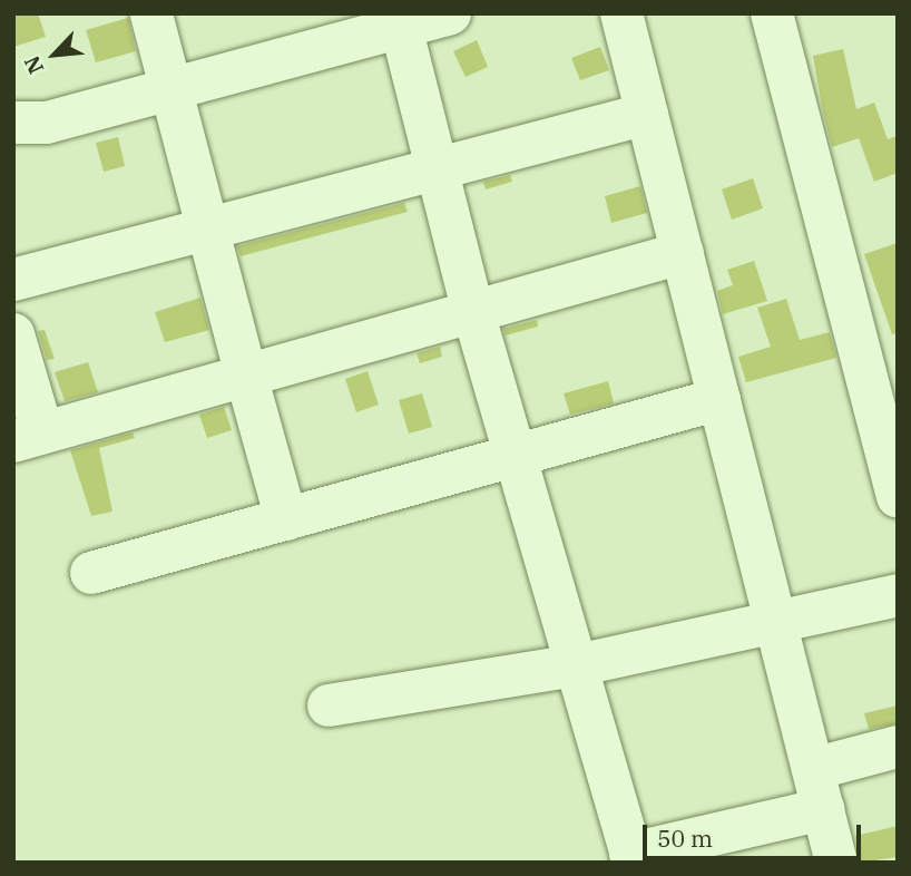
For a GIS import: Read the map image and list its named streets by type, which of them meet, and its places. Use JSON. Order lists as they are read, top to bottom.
{
  "scale_bar": "50 m",
  "north": "bottom left"
}
